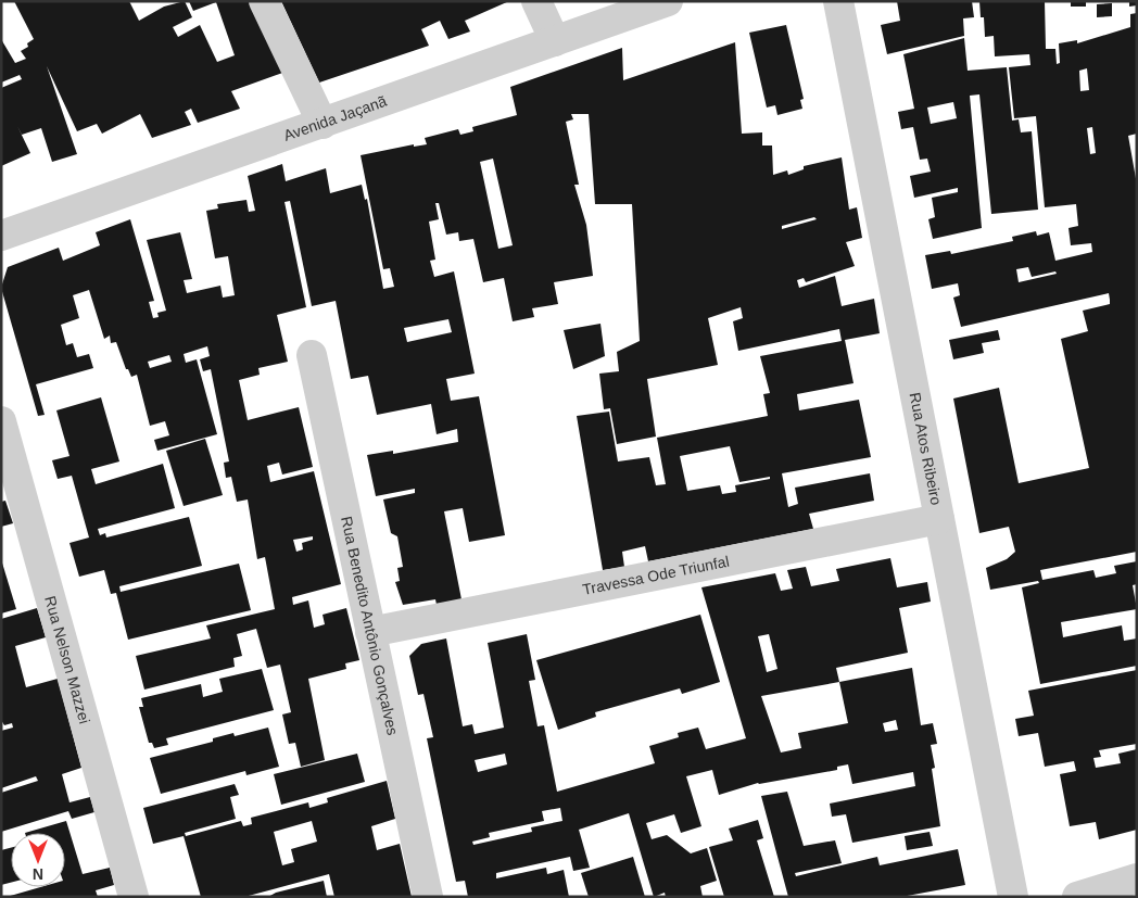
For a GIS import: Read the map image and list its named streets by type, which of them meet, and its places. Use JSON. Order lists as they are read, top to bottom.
{
  "streets": {
    "street": [
      "Avenida Jaçanã",
      "Rua Atos Ribeiro",
      "Travessa Ode Triunfal",
      "Rua Benedito Antônio Gonçalves",
      "Rua Nelson Mazzei"
    ]
  },
  "crossings": [
    ["Rua Atos Ribeiro", "Travessa Ode Triunfal"],
    ["Travessa Ode Triunfal", "Rua Benedito Antônio Gonçalves"]
  ],
  "north": "bottom"
}
